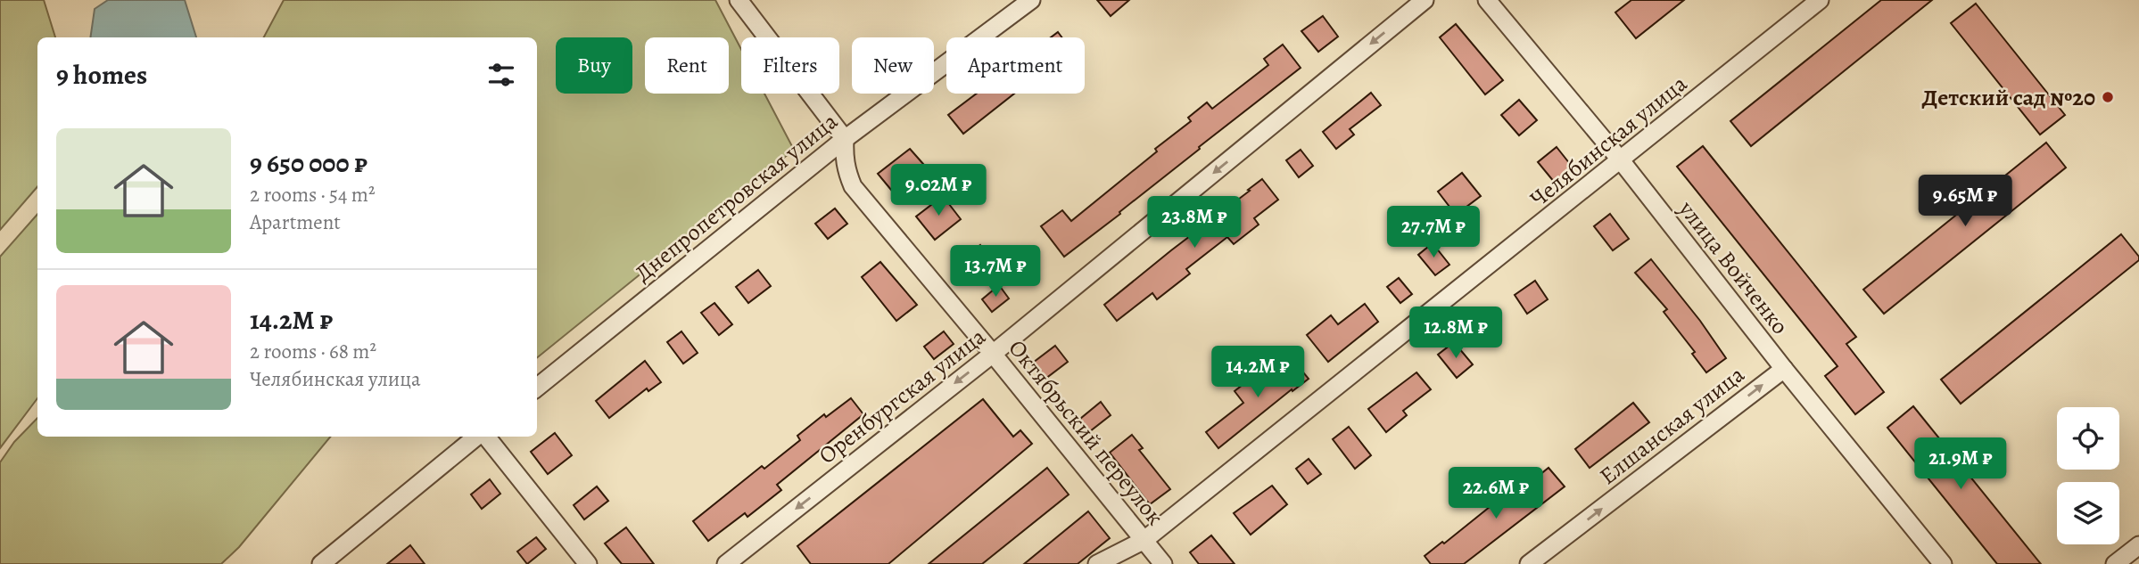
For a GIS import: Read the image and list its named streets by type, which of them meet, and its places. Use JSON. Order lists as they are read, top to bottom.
{
  "streets": {
    "street": [
      "Челябинская улица",
      "Днепропетровская улица",
      "улица Войченко",
      "Оренбургская улица",
      "Елшанская улица",
      "Октябрьский переулок"
    ]
  },
  "crossings": [
    ["Челябинская улица", "улица Войченко"],
    ["Челябинская улица", "Октябрьский переулок"],
    ["Днепропетровская улица", "Октябрьский переулок"],
    ["улица Войченко", "Елшанская улица"],
    ["Оренбургская улица", "Октябрьский переулок"]
  ],
  "one_way": ["Оренбургская улица", "Елшанская улица"],
  "places": ["Детский сад №20"],
  "page": {
    "chip": [
      "Buy",
      "Rent",
      "Filters",
      "New",
      "Apartment"
    ],
    "heading": "9 homes",
    "list": [
      {
        "name": "9 650 000 ₽",
        "note": "2 rooms · 54 m² · Apartment"
      },
      {
        "name": "14.2M ₽",
        "note": "2 rooms · 68 m² · Челябинская улица"
      }
    ],
    "price": [
      "9.02M ₽",
      "9.65M ₽",
      "23.8M ₽",
      "27.7M ₽",
      "13.7M ₽",
      "12.8M ₽",
      "14.2M ₽",
      "21.9M ₽",
      "22.6M ₽"
    ]
  }
}
